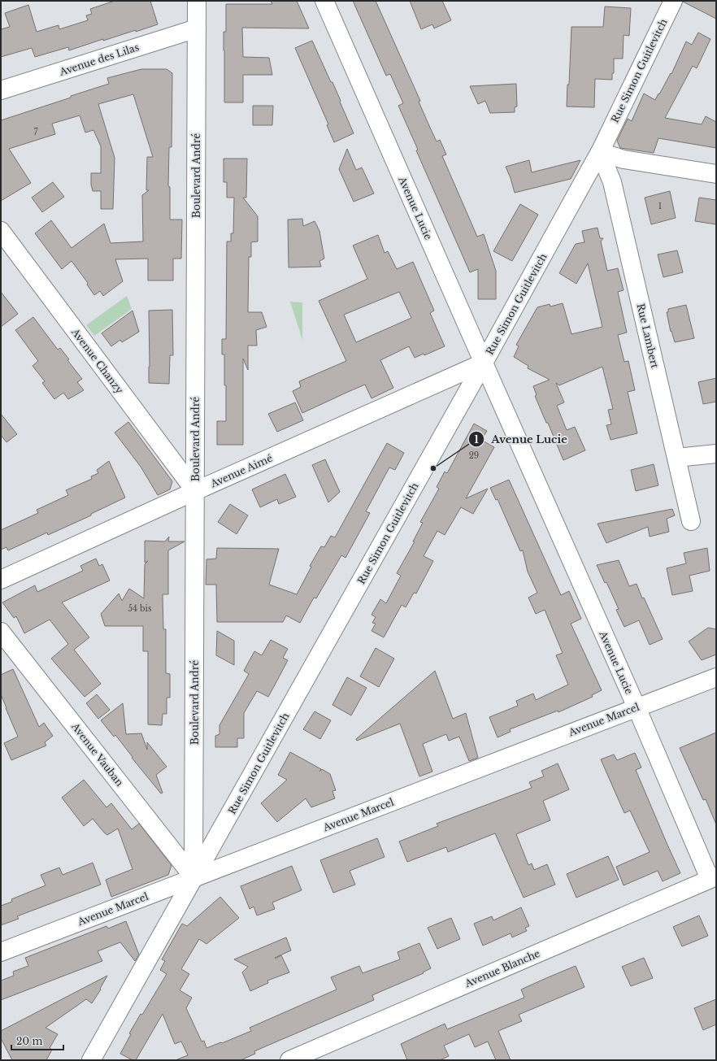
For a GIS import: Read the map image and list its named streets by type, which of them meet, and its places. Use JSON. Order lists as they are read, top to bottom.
{
  "streets": {
    "street": [
      "Avenue des Lilas",
      "Rue Simon Guitlevitch",
      "Boulevard André",
      "Avenue Lucie",
      "Rue Lambert",
      "Avenue Chanzy",
      "Avenue Aimé",
      "Avenue Marcel",
      "Avenue Vauban",
      "Avenue Blanche"
    ]
  },
  "crossings": [
    ["Avenue des Lilas", "Boulevard André"],
    ["Rue Simon Guitlevitch", "Boulevard André"],
    ["Rue Simon Guitlevitch", "Avenue Lucie"],
    ["Rue Simon Guitlevitch", "Rue Lambert"],
    ["Rue Simon Guitlevitch", "Avenue Aimé"],
    ["Rue Simon Guitlevitch", "Avenue Marcel"],
    ["Rue Simon Guitlevitch", "Avenue Vauban"],
    ["Boulevard André", "Avenue Chanzy"],
    ["Boulevard André", "Avenue Aimé"],
    ["Boulevard André", "Avenue Marcel"],
    ["Boulevard André", "Avenue Vauban"],
    ["Avenue Lucie", "Avenue Aimé"],
    ["Avenue Lucie", "Avenue Marcel"],
    ["Avenue Lucie", "Avenue Blanche"],
    ["Avenue Chanzy", "Avenue Aimé"],
    ["Avenue Marcel", "Avenue Vauban"]
  ],
  "places": ["Avenue Lucie"],
  "house_numbers": [
    "7",
    "1",
    "29",
    "54 bis"
  ],
  "scale_bar": "20 m"
}
